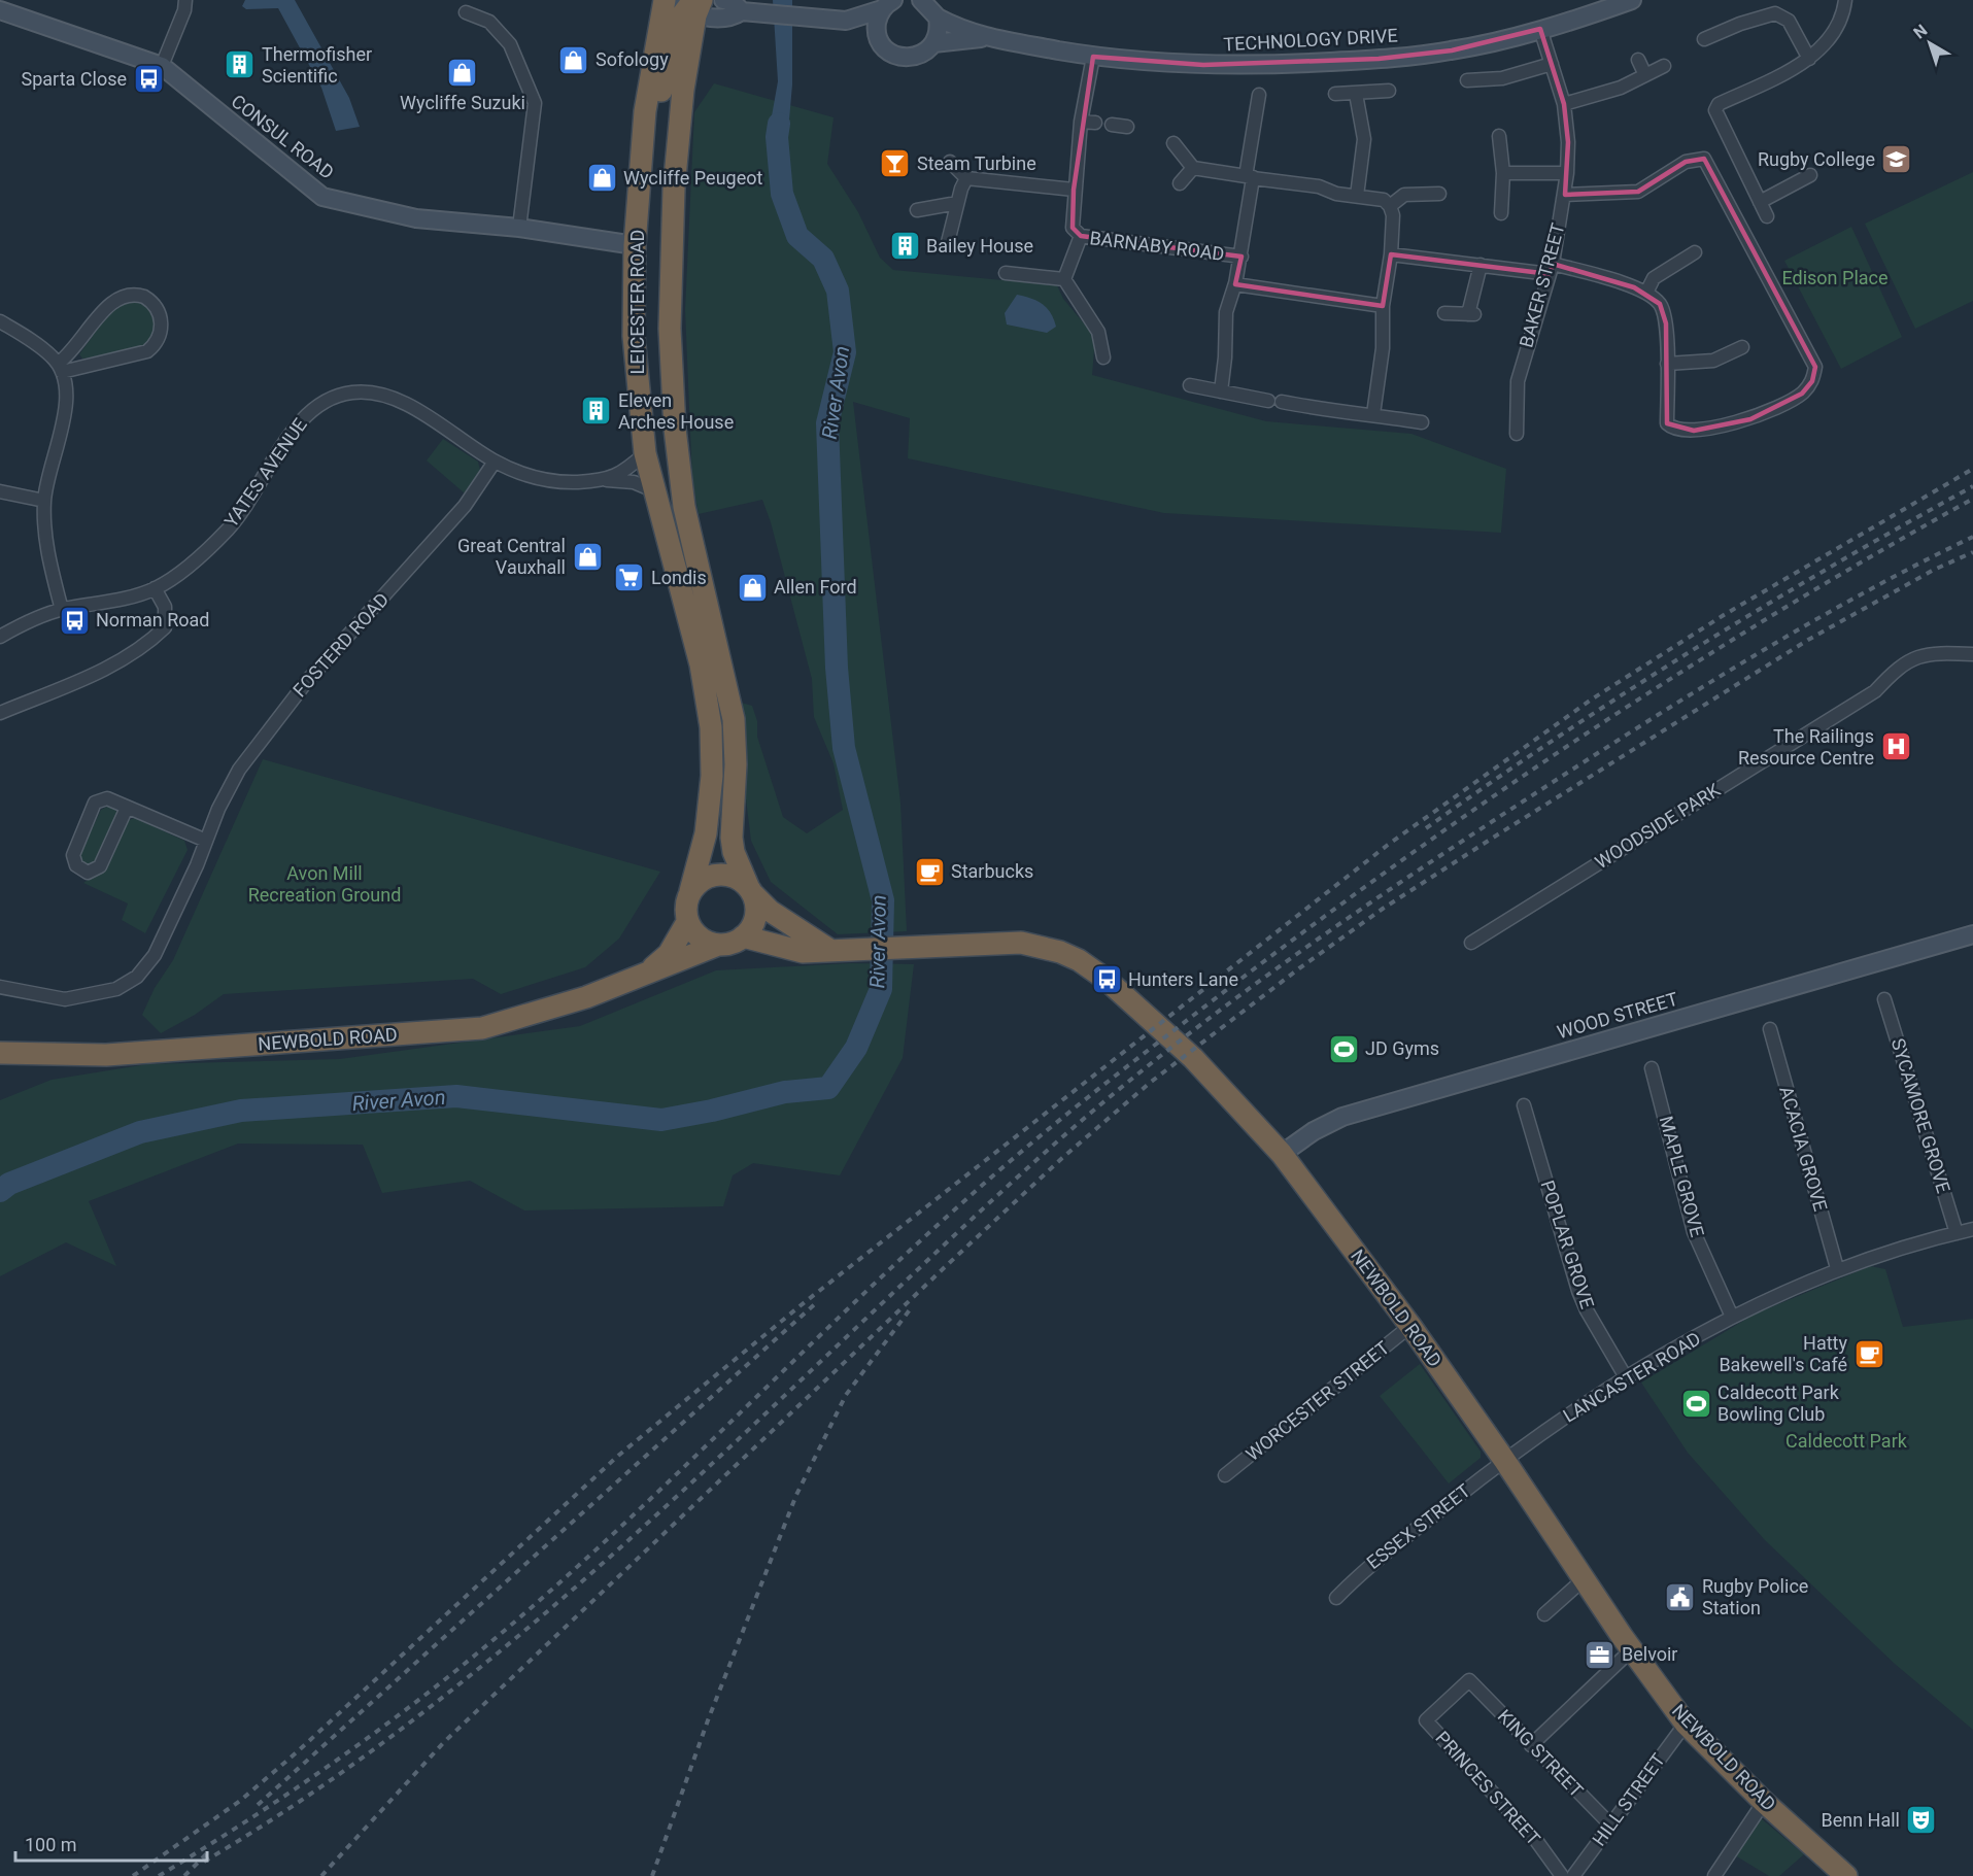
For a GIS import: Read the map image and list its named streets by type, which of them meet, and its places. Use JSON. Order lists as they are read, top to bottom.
{
  "streets": {
    "highway": ["LEICESTER ROAD", "NEWBOLD ROAD"],
    "street": [
      "TECHNOLOGY DRIVE",
      "CONSUL ROAD",
      "BARNABY ROAD",
      "BAKER STREET",
      "YATES AVENUE",
      "FOSTERD ROAD",
      "WOODSIDE PARK",
      "WOOD STREET",
      "SYCAMORE GROVE",
      "ACACIA GROVE",
      "MAPLE GROVE",
      "POPLAR GROVE",
      "LANCASTER ROAD",
      "WORCESTER STREET",
      "ESSEX STREET",
      "KING STREET",
      "PRINCES STREET",
      "HILL STREET"
    ]
  },
  "crossings": [
    ["TECHNOLOGY DRIVE", "BARNABY ROAD"],
    ["TECHNOLOGY DRIVE", "BAKER STREET"],
    ["CONSUL ROAD", "LEICESTER ROAD"],
    ["LEICESTER ROAD", "YATES AVENUE"],
    ["LEICESTER ROAD", "NEWBOLD ROAD"],
    ["YATES AVENUE", "FOSTERD ROAD"],
    ["WOOD STREET", "NEWBOLD ROAD"],
    ["NEWBOLD ROAD", "LANCASTER ROAD"],
    ["NEWBOLD ROAD", "WORCESTER STREET"],
    ["NEWBOLD ROAD", "ESSEX STREET"],
    ["NEWBOLD ROAD", "HILL STREET"],
    ["SYCAMORE GROVE", "LANCASTER ROAD"],
    ["ACACIA GROVE", "LANCASTER ROAD"],
    ["MAPLE GROVE", "LANCASTER ROAD"],
    ["POPLAR GROVE", "LANCASTER ROAD"],
    ["LANCASTER ROAD", "ESSEX STREET"],
    ["KING STREET", "PRINCES STREET"],
    ["KING STREET", "HILL STREET"]
  ],
  "water": ["River Avon"],
  "parks": ["Edison Place", "Avon Mill Recreation Ground", "Caldecott Park"],
  "places": {
    "shop": [
      "Sofology",
      "Wycliffe Suzuki",
      "Wycliffe Peugeot",
      "Great Central Vauxhall",
      "Allen Ford"
    ],
    "building": ["Thermofisher Scientific", "Bailey House", "Eleven Arches House"],
    "bus stop": ["Sparta Close", "Norman Road", "Hunters Lane"],
    "school or university": ["Rugby College"],
    "bar": ["Steam Turbine"],
    "supermarket": ["Londis"],
    "hospital": ["The Railings Resource Centre"],
    "cafe": ["Starbucks", "Hatty Bakewell's Café"],
    "sports": ["JD Gyms", "Caldecott Park Bowling Club"],
    "public building": ["Rugby Police Station"],
    "office": ["Belvoir"],
    "theatre": ["Benn Hall"]
  },
  "scale_bar": "100 m",
  "north": "top left"
}
